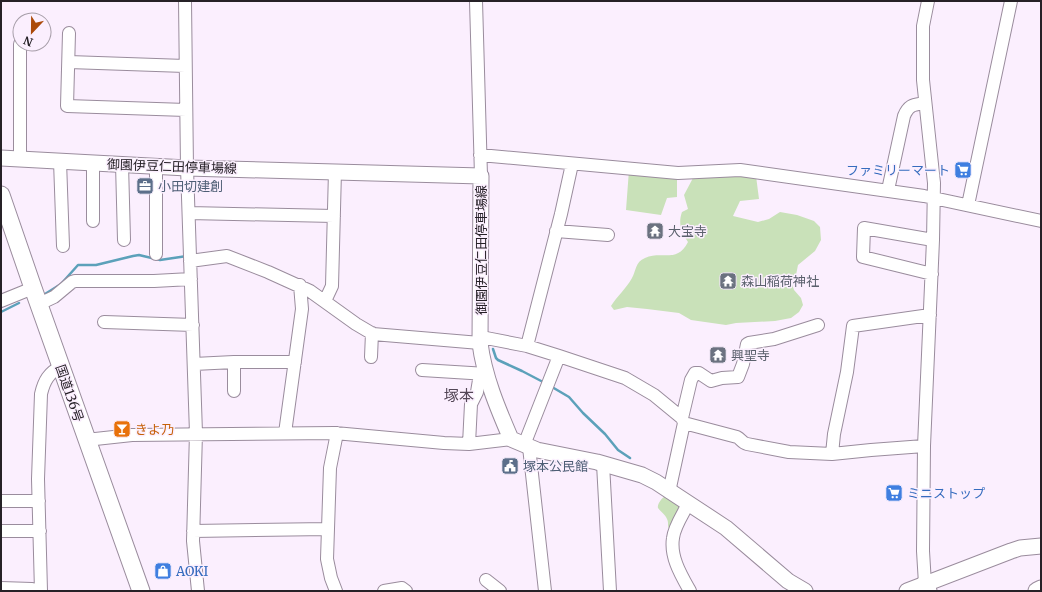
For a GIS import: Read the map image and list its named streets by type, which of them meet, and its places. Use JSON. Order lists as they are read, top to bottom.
{
  "streets": {
    "highway": ["国道136号"],
    "main road": ["御園伊豆仁田停車場線"]
  },
  "districts": ["塚本"],
  "places": {
    "supermarket": ["ファミリーマート", "ミニストップ"],
    "office": ["小田切建創"],
    "temple": ["大宝寺", "森山稲荷神社", "興聖寺"],
    "bar": ["きよ乃"],
    "public building": ["塚本公民館"],
    "shop": ["AOKI"]
  },
  "north": "bottom"
}
